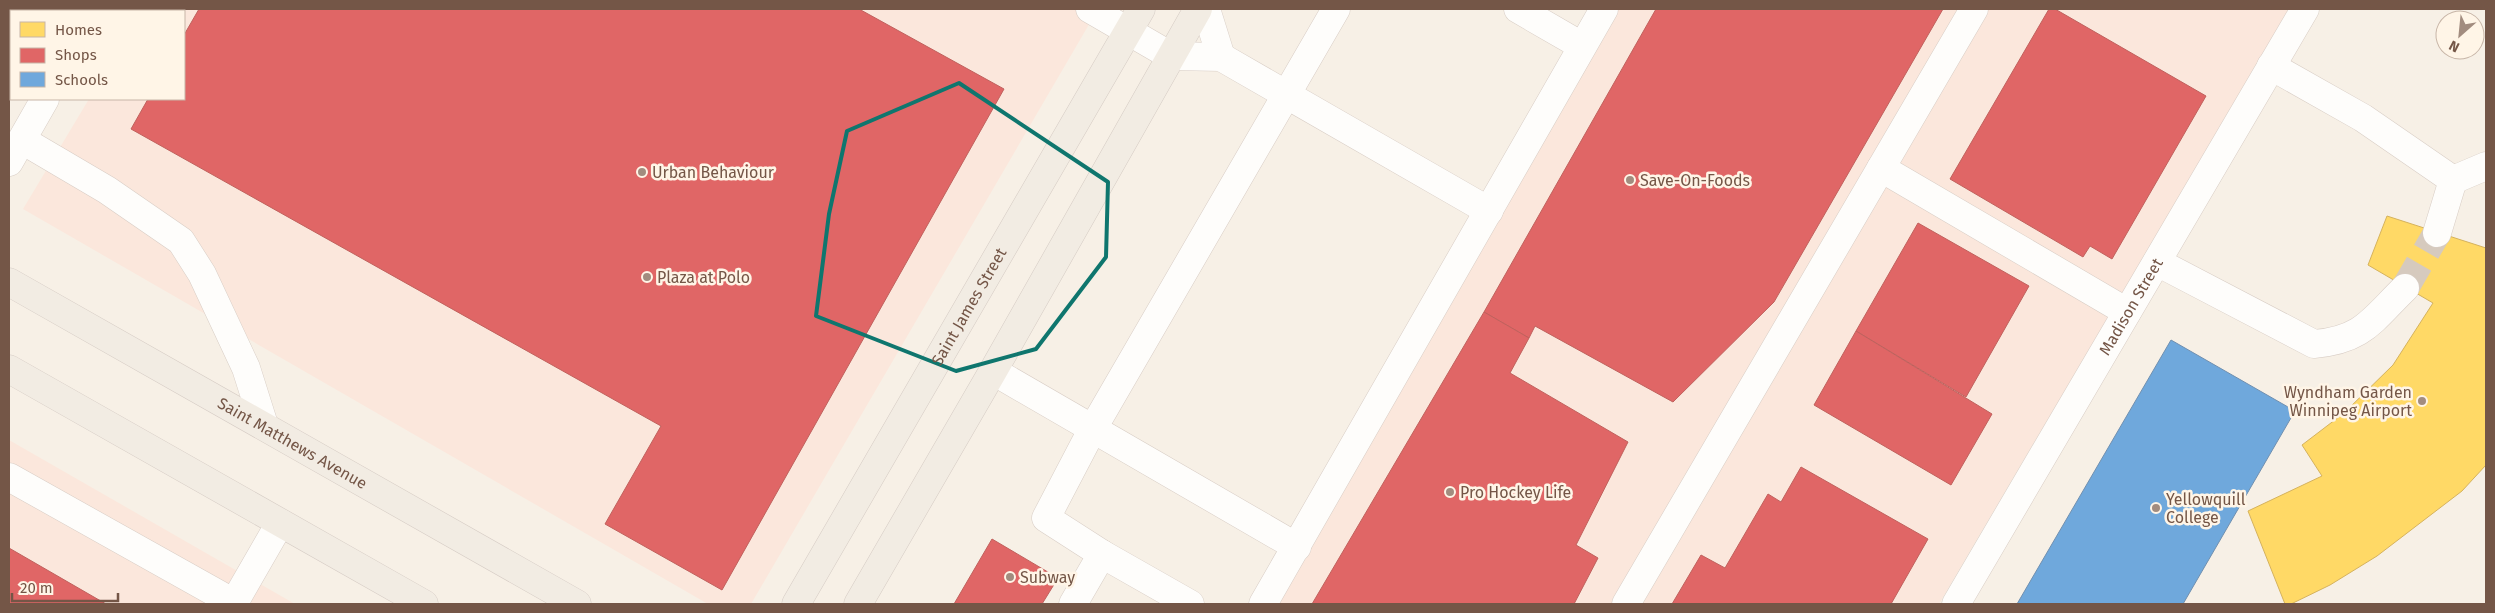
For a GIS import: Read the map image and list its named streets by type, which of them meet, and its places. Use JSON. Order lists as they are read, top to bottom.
{
  "streets": {
    "main road": ["Saint James Street", "Saint Matthews Avenue"],
    "street": ["Madison Street"]
  },
  "places": [
    "Urban Behaviour",
    "Save-On-Foods",
    "Plaza at Polo",
    "Wyndham Garden Winnipeg Airport",
    "Pro Hockey Life",
    "Yellowquill College",
    "Subway"
  ],
  "legend": ["Homes", "Shops", "Schools"],
  "scale_bar": "20 m",
  "north": "bottom left"
}
